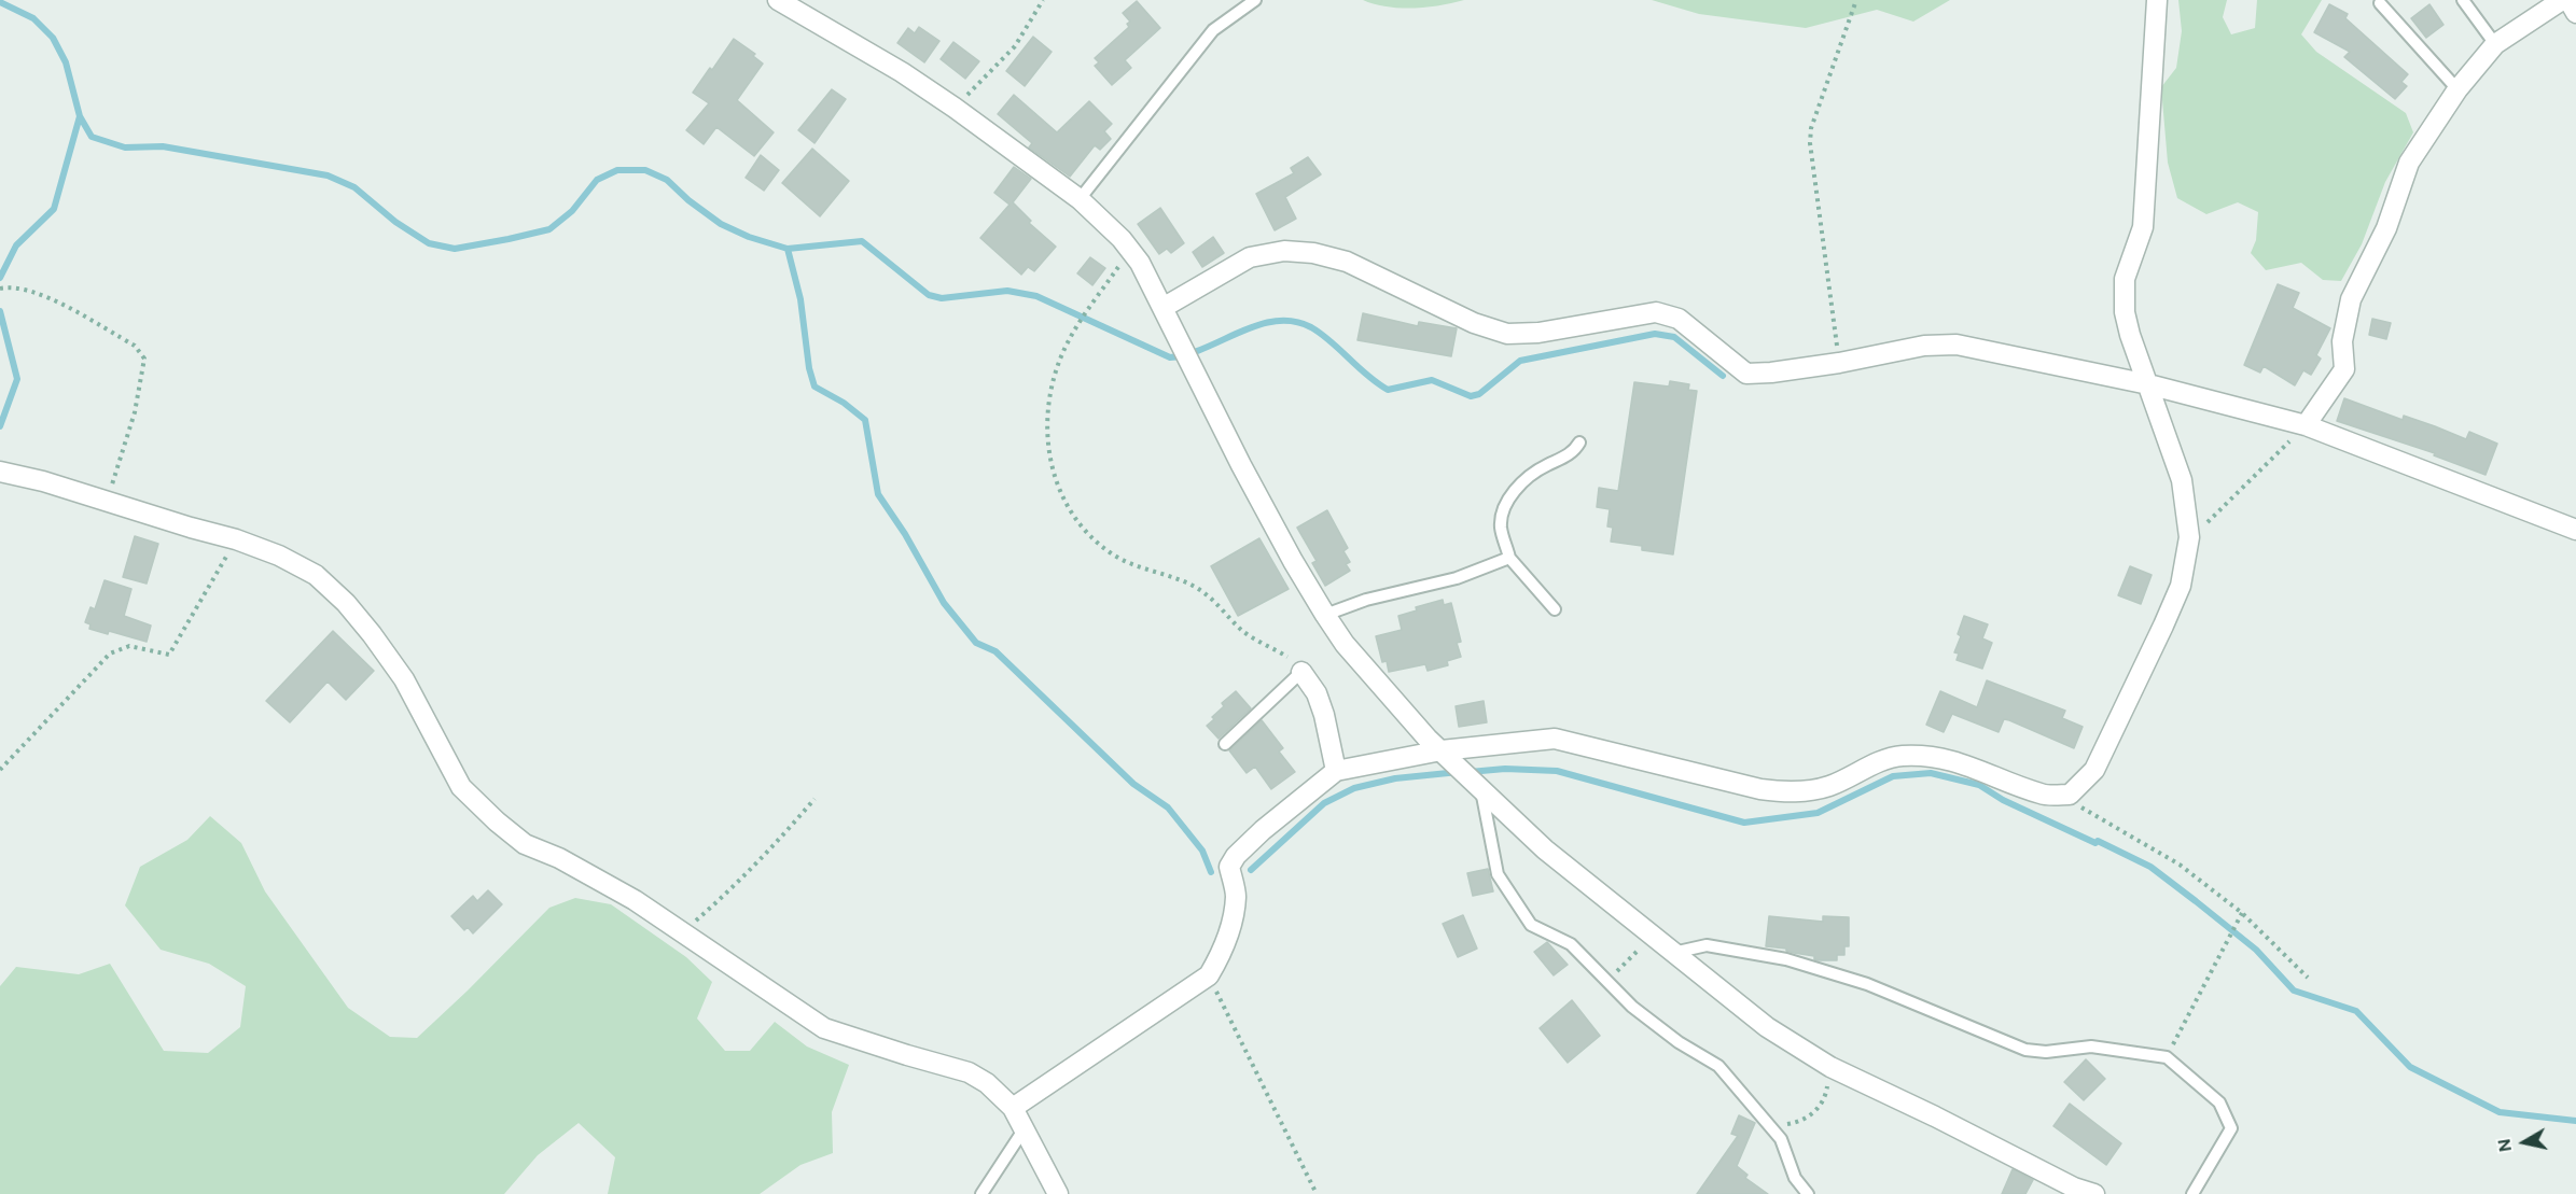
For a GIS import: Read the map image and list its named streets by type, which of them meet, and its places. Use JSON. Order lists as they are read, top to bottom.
{
  "north": "left"
}
